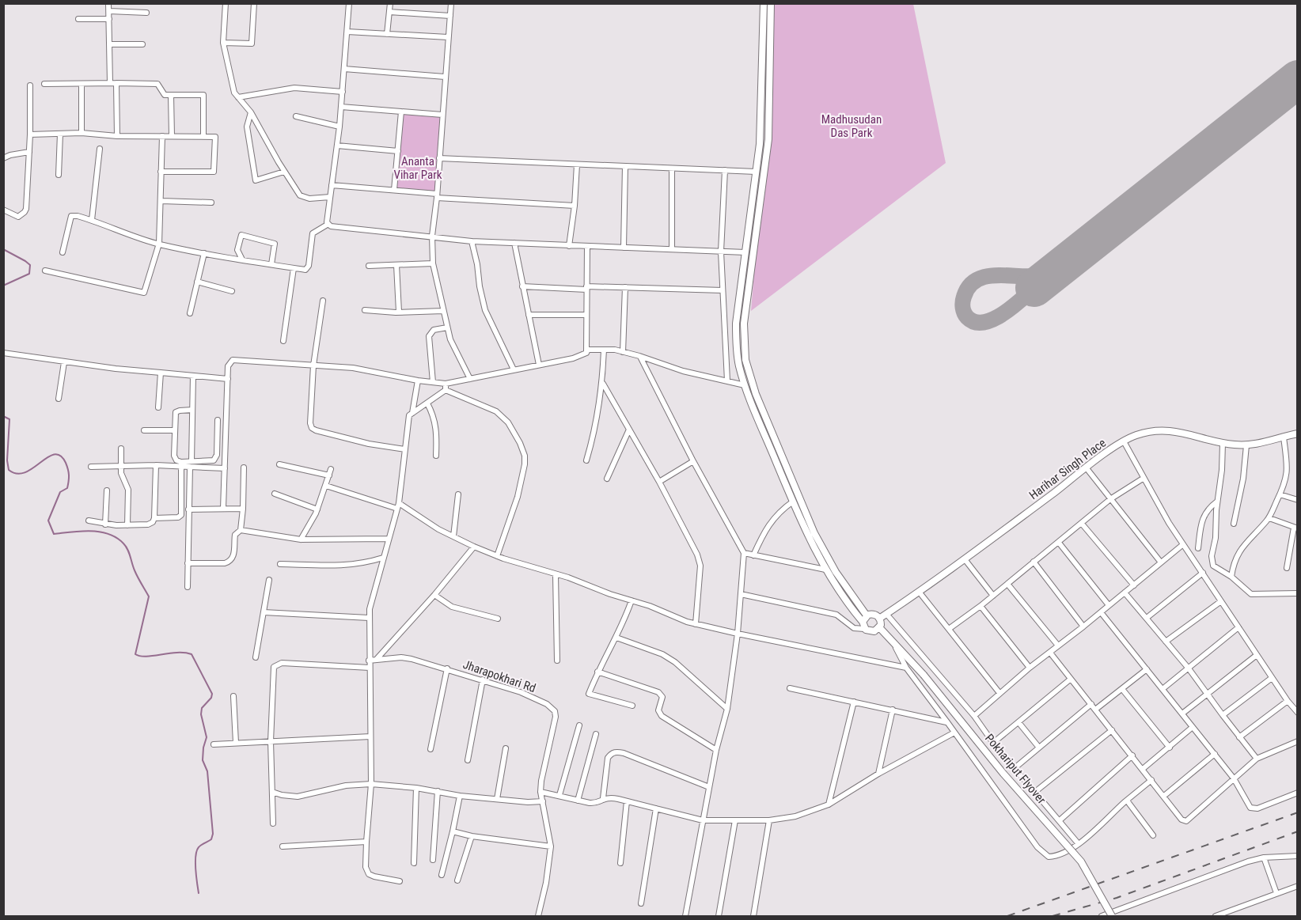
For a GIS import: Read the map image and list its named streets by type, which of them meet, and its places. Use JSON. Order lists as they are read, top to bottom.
{
  "streets": {
    "main road": ["Harihar Singh Place", "Pokhariput Flyover"],
    "street": ["Jharapokhari Rd"]
  },
  "parks": ["Madhusudan Das Park", "Ananta Vihar Park"]
}
